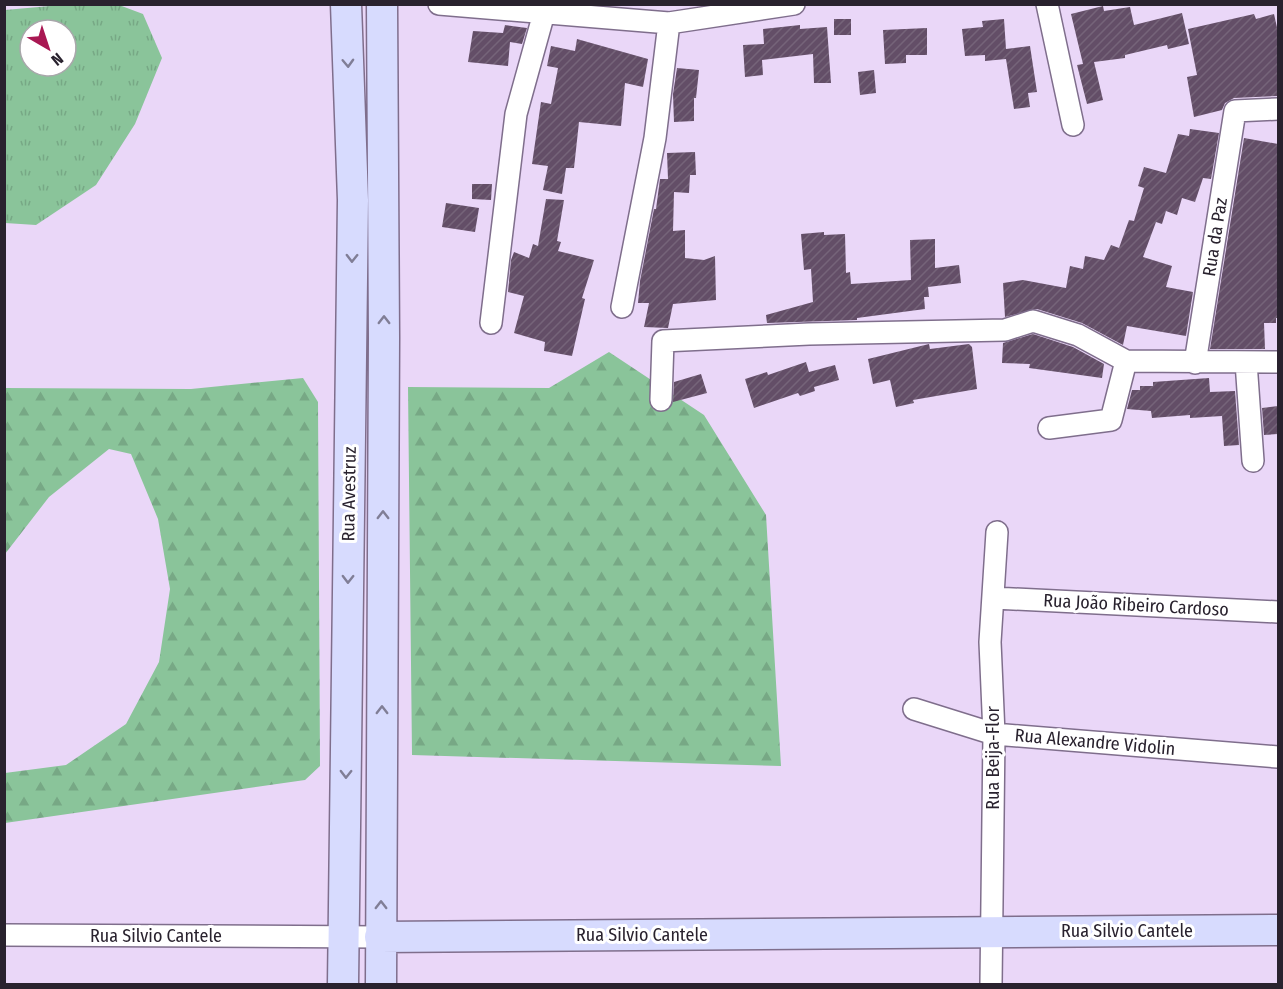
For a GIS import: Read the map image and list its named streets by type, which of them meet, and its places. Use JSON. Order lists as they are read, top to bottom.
{
  "streets": {
    "main road": ["Rua Avestruz", "Rua Silvio Cantele"],
    "street": [
      "Rua da Paz",
      "Rua João Ribeiro Cardoso",
      "Rua Alexandre Vidolin",
      "Rua Beija-Flor"
    ]
  },
  "crossings": [
    ["Rua Avestruz", "Rua Silvio Cantele"],
    ["Rua João Ribeiro Cardoso", "Rua Beija-Flor"],
    ["Rua Alexandre Vidolin", "Rua Beija-Flor"],
    ["Rua Beija-Flor", "Rua Silvio Cantele"]
  ],
  "north": "bottom right"
}
